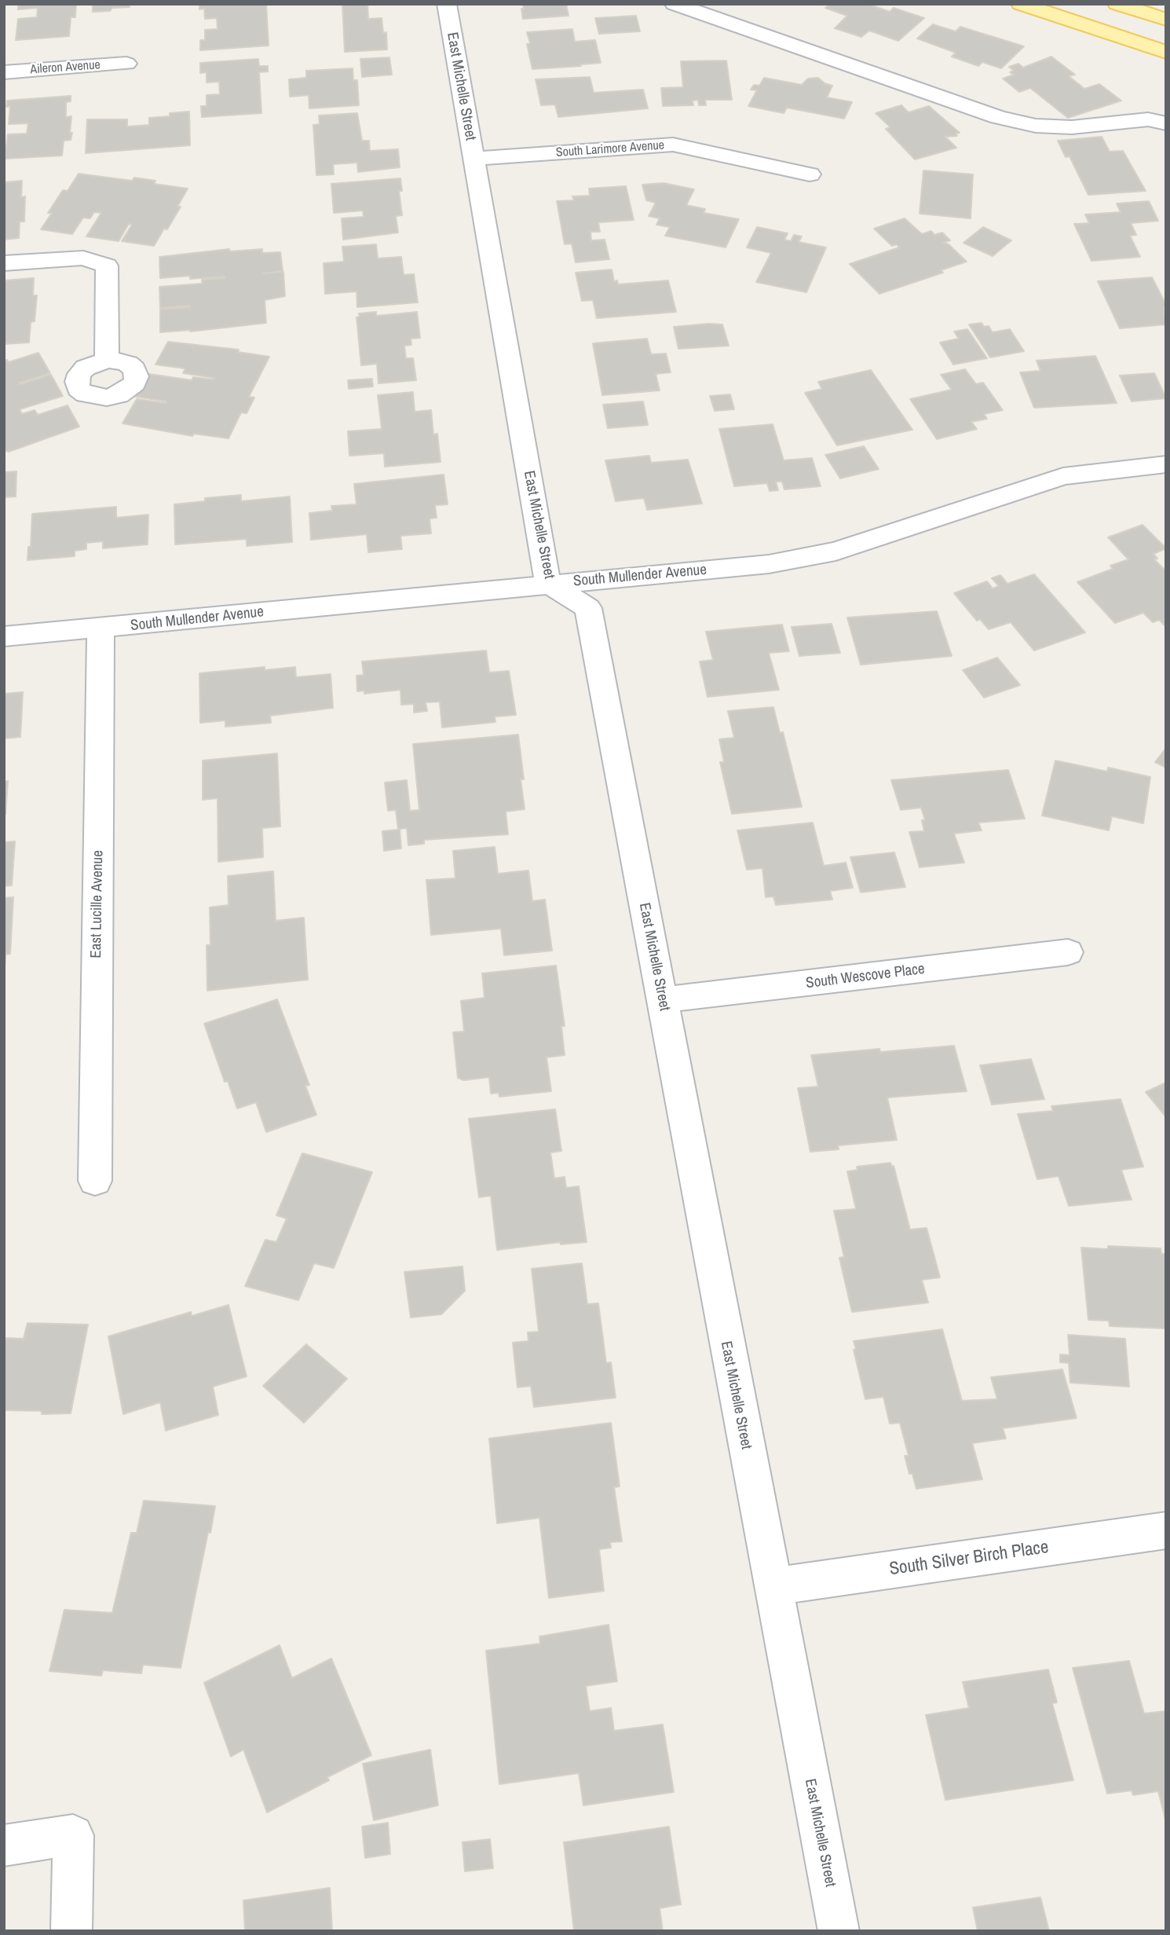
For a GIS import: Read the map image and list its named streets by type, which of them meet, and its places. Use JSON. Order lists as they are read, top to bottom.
{
  "streets": {
    "street": [
      "Aileron Avenue",
      "East Michelle Street",
      "South Larimore Avenue",
      "South Mullender Avenue",
      "East Lucille Avenue",
      "South Wescove Place",
      "South Silver Birch Place"
    ]
  },
  "crossings": [
    ["East Michelle Street", "South Larimore Avenue"],
    ["East Michelle Street", "South Mullender Avenue"],
    ["East Michelle Street", "South Wescove Place"],
    ["East Michelle Street", "South Silver Birch Place"],
    ["South Mullender Avenue", "East Lucille Avenue"]
  ]
}
